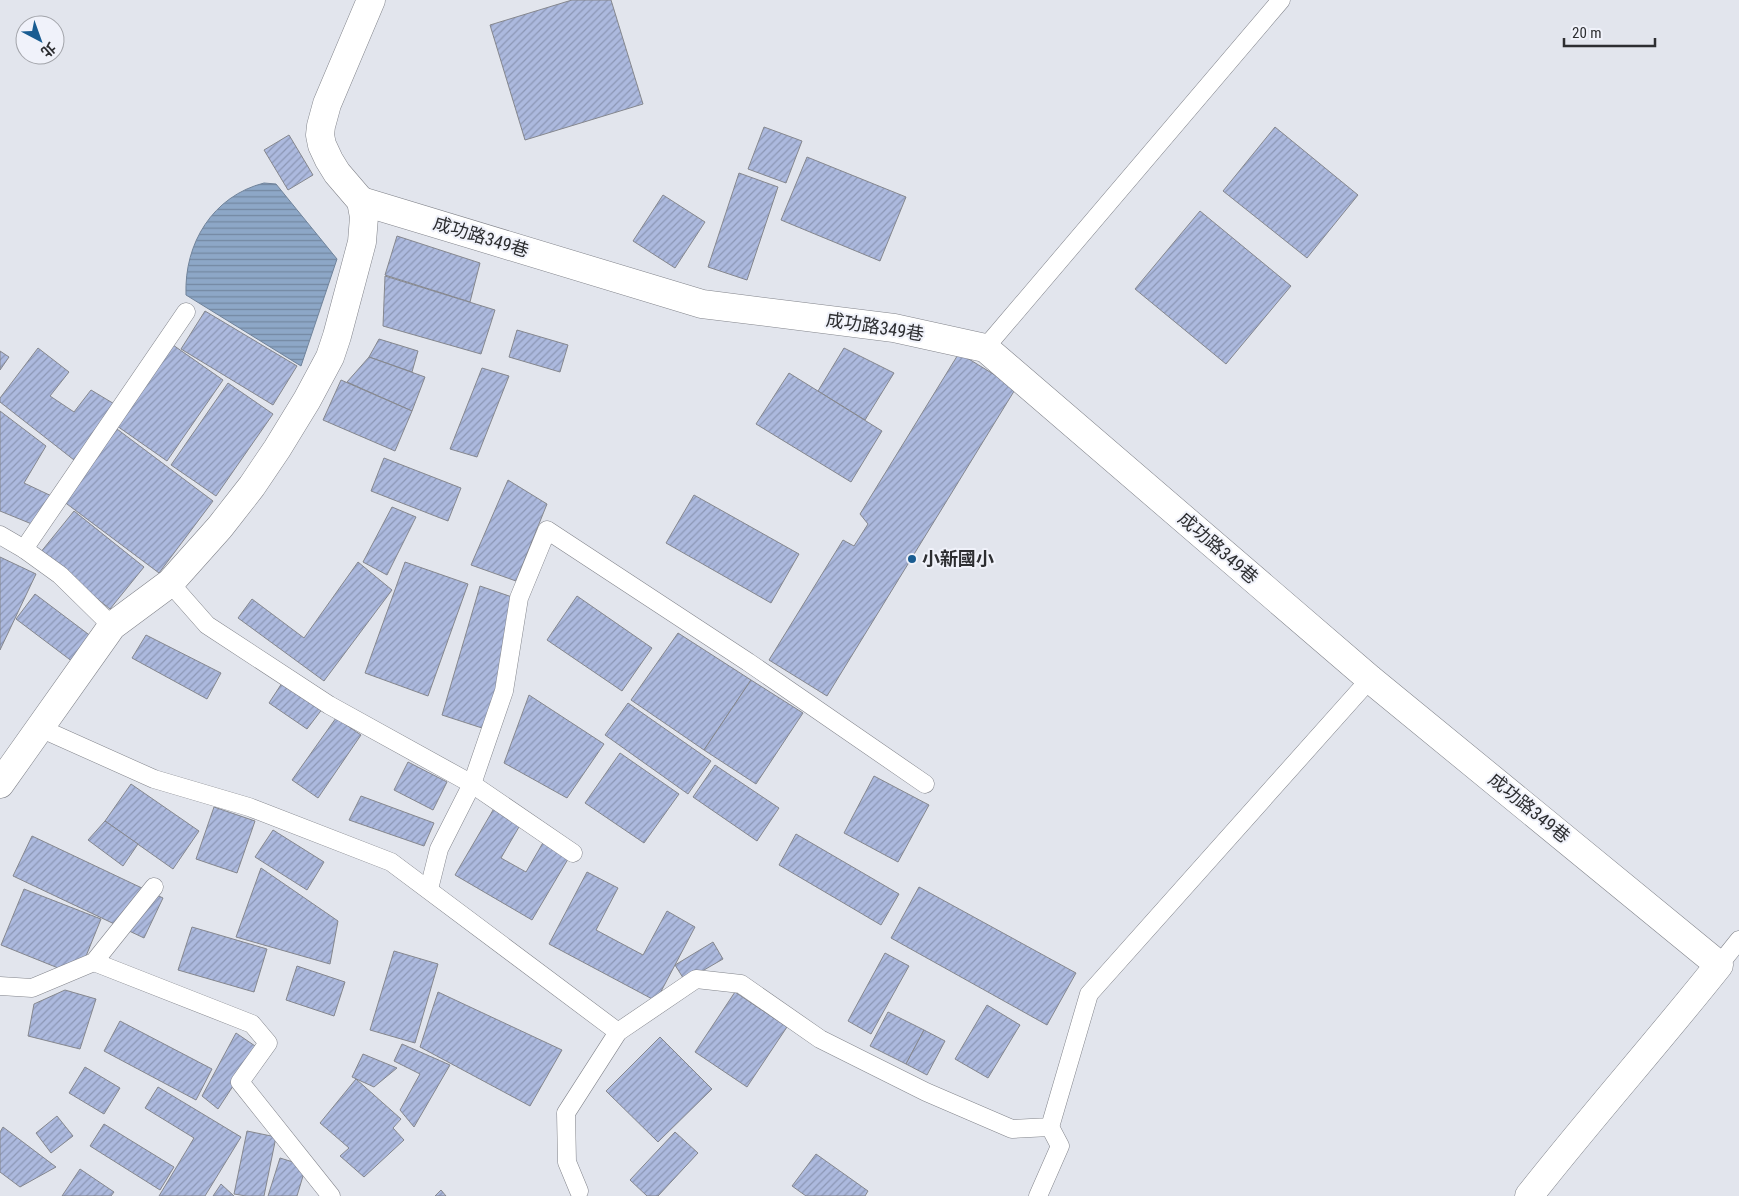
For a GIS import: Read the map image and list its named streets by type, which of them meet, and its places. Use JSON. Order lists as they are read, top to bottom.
{
  "streets": {
    "street": ["成功路349巷"]
  },
  "places": ["小新國小"],
  "scale_bar": "20 m",
  "north": "bottom right"
}
